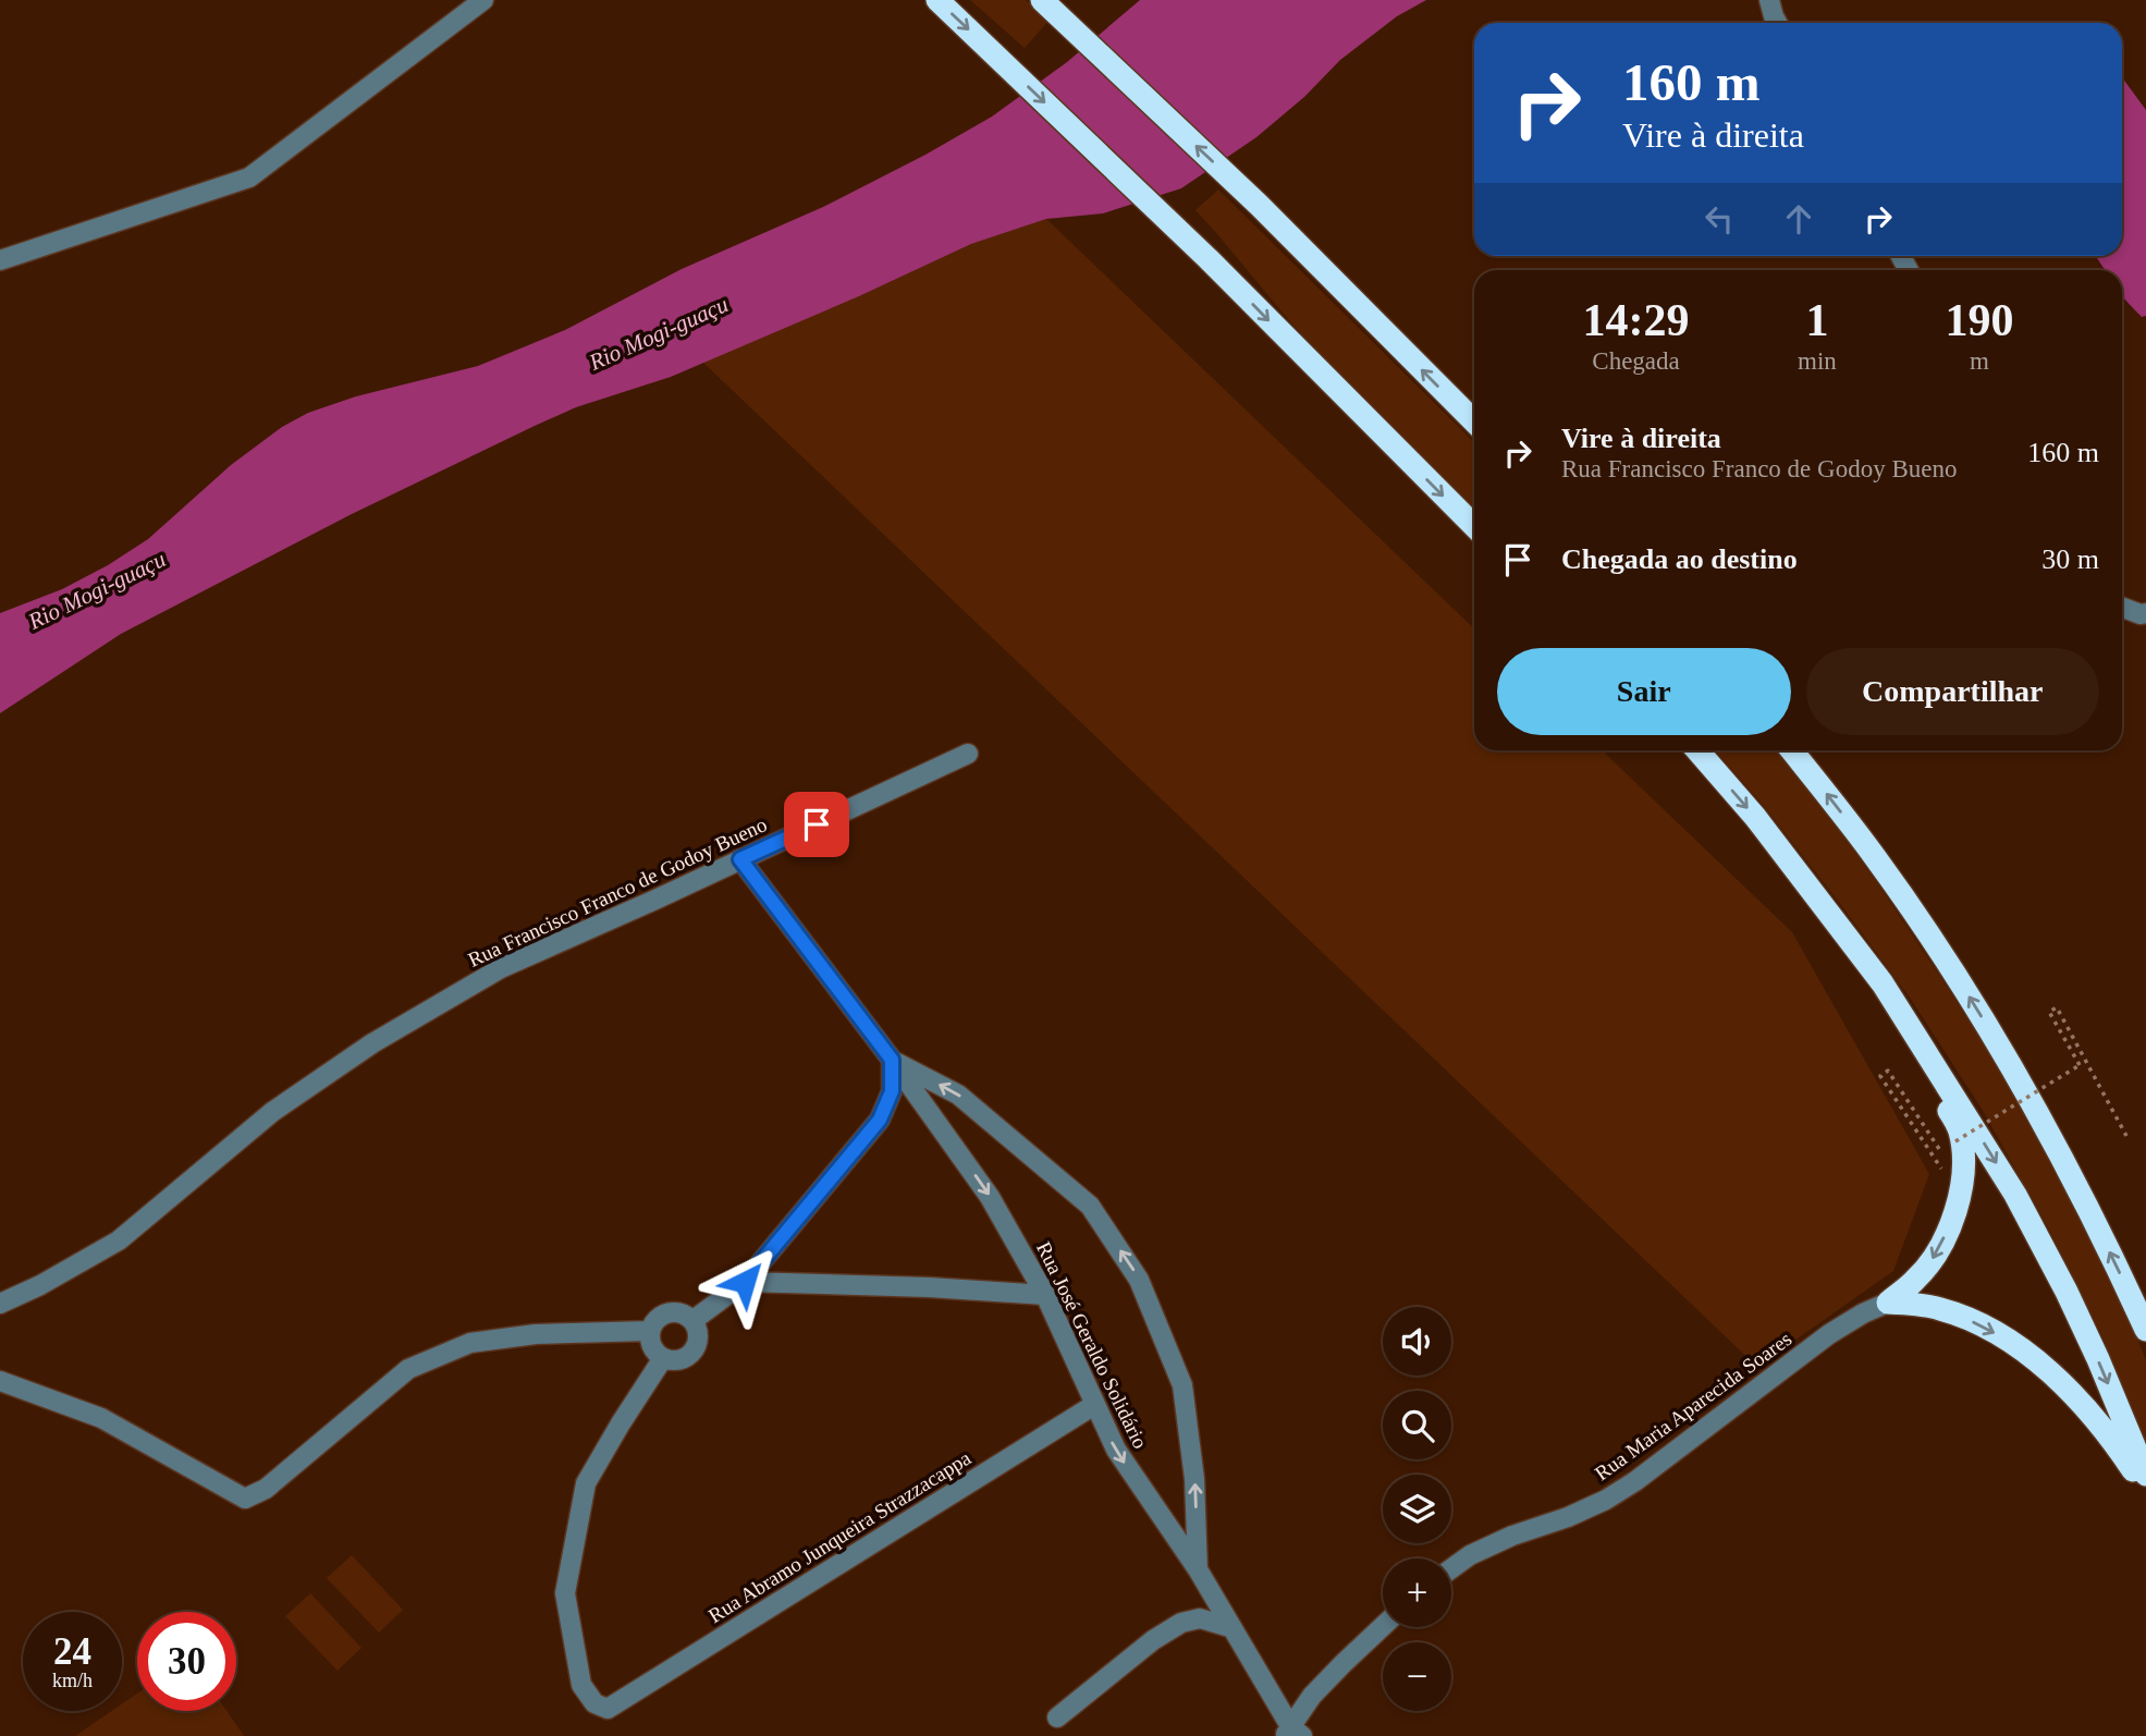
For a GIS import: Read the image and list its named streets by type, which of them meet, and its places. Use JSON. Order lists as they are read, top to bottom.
{
  "streets": {
    "street": [
      "Rua Francisco Franco de Godoy Bueno",
      "Rua José Geraldo Solidário",
      "Rua Maria Aparecida Soares",
      "Rua Abramo Junqueira Strazzacappa"
    ]
  },
  "crossings": [
    ["Rua José Geraldo Solidário", "Rua Abramo Junqueira Strazzacappa"]
  ],
  "water": ["Rio Mogi-guaçu"],
  "page": {
    "turn": ["160 m", "Vire à direita"],
    "eta": [
      "14:29",
      "Chegada",
      "1",
      "min",
      "190",
      "m"
    ],
    "list": [
      {
        "name": "Vire à direita",
        "note": "Rua Francisco Franco de Godoy Bueno",
        "value": "160 m"
      },
      {
        "name": "Chegada ao destino",
        "value": "30 m"
      }
    ],
    "buttons": ["Sair", "Compartilhar"],
    "map_buttons": ["+", "−"],
    "speed": "24 km/h",
    "limit": "30"
  }
}
